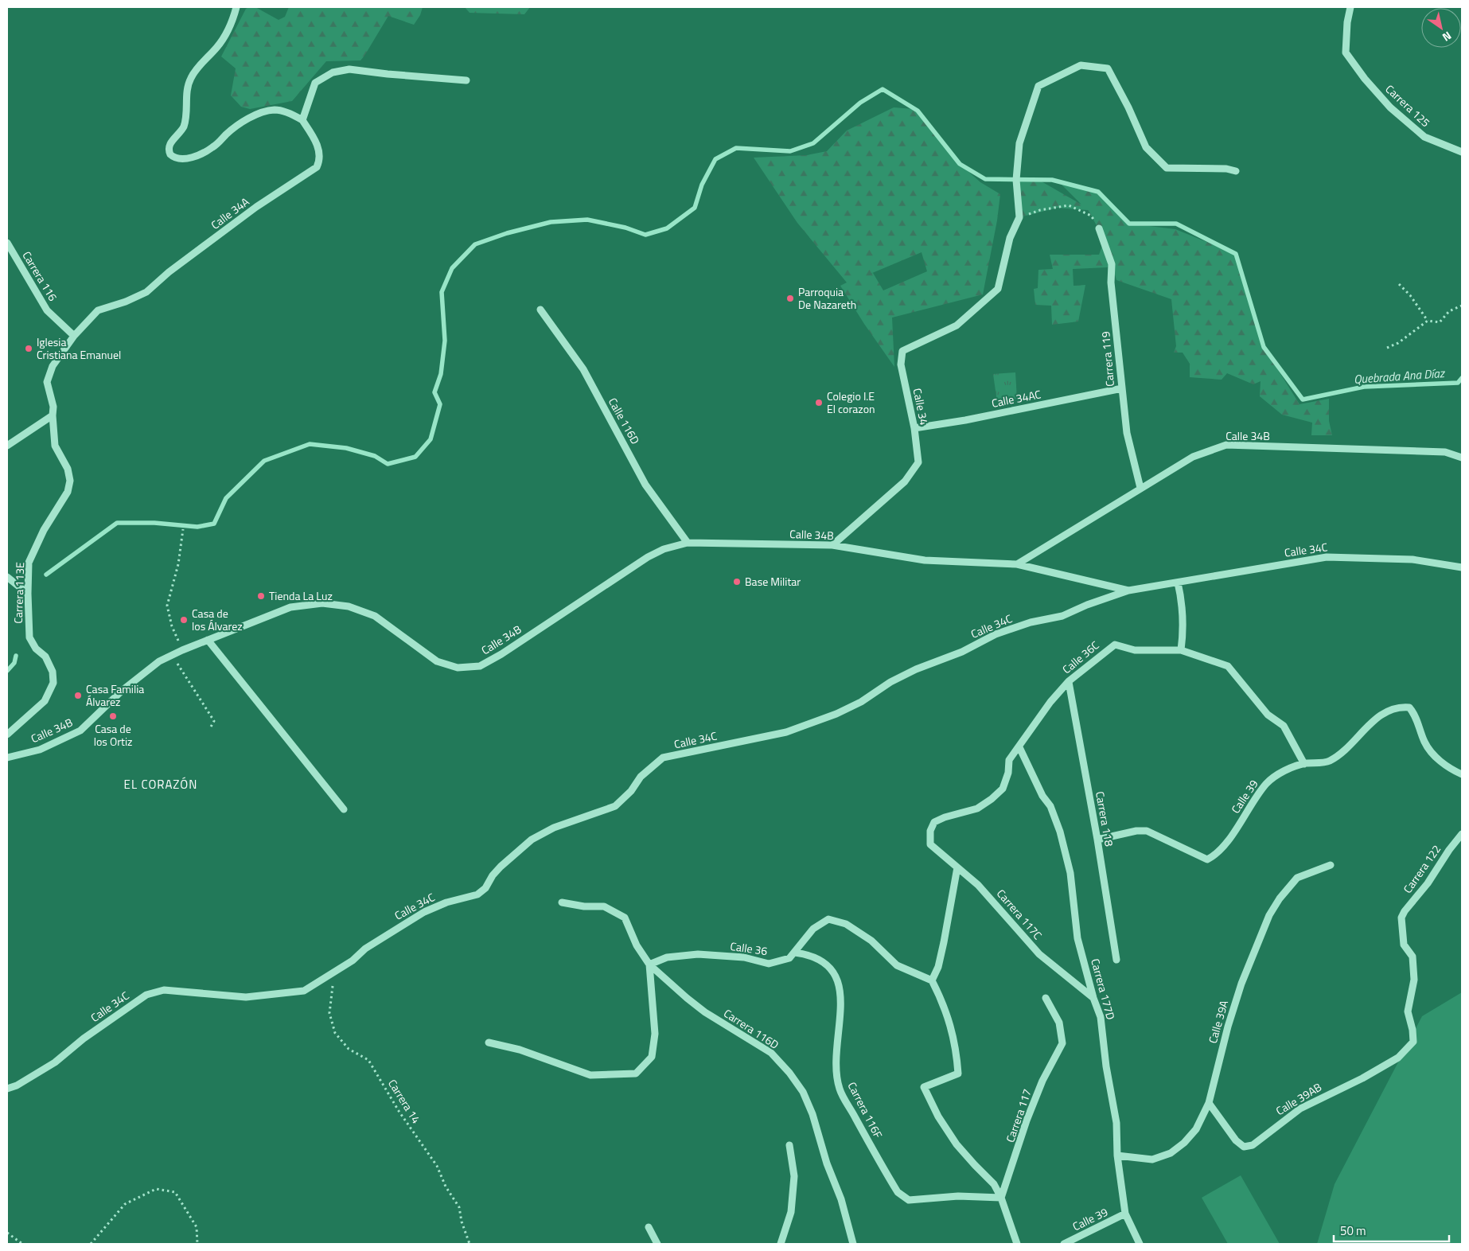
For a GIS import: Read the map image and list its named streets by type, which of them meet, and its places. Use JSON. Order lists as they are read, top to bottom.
{
  "streets": {
    "street": [
      "Carrera 125",
      "Calle 34A",
      "Carrera 116",
      "Carrera 119",
      "Calle 34AC",
      "Calle 34",
      "Calle 116D",
      "Calle 34B",
      "Calle 34C",
      "Carrera 113E",
      "Calle 36C",
      "Calle 39",
      "Carrera 118",
      "Carrera 122",
      "Carrera 117C",
      "Calle 36",
      "Carrera 177D",
      "Calle 39A",
      "Carrera 116D",
      "Calle 39AB",
      "Carrera 116F",
      "Carrera 117"
    ],
    "path": ["Carrera 14"]
  },
  "crossings": [
    ["Calle 34A", "Carrera 116"],
    ["Calle 34A", "Carrera 113E"],
    ["Carrera 119", "Calle 34AC"],
    ["Carrera 119", "Calle 34B"],
    ["Calle 34AC", "Calle 34"],
    ["Calle 34", "Calle 34B"],
    ["Calle 116D", "Calle 34B"],
    ["Calle 34B", "Calle 34C"],
    ["Calle 34C", "Carrera 14"],
    ["Calle 36C", "Calle 39"],
    ["Calle 36C", "Carrera 118"],
    ["Calle 36C", "Carrera 117C"],
    ["Calle 36C", "Carrera 177D"],
    ["Calle 39", "Carrera 118"],
    ["Calle 39", "Carrera 177D"],
    ["Carrera 122", "Calle 39AB"],
    ["Carrera 117C", "Carrera 177D"],
    ["Calle 36", "Carrera 116D"],
    ["Calle 36", "Carrera 116F"],
    ["Carrera 177D", "Calle 39A"],
    ["Calle 39A", "Calle 39AB"],
    ["Carrera 116F", "Carrera 117"]
  ],
  "districts": ["EL CORAZÓN"],
  "water": ["Quebrada Ana Díaz"],
  "places": [
    "Parroquia De Nazareth",
    "Iglesia Cristiana Emanuel",
    "Colegio I.E El corazon",
    "Base Militar",
    "Tienda La Luz",
    "Casa de los Álvarez",
    "Casa Familia Álvarez",
    "Casa de los Ortiz"
  ],
  "scale_bar": "50 m",
  "north": "bottom right"
}
